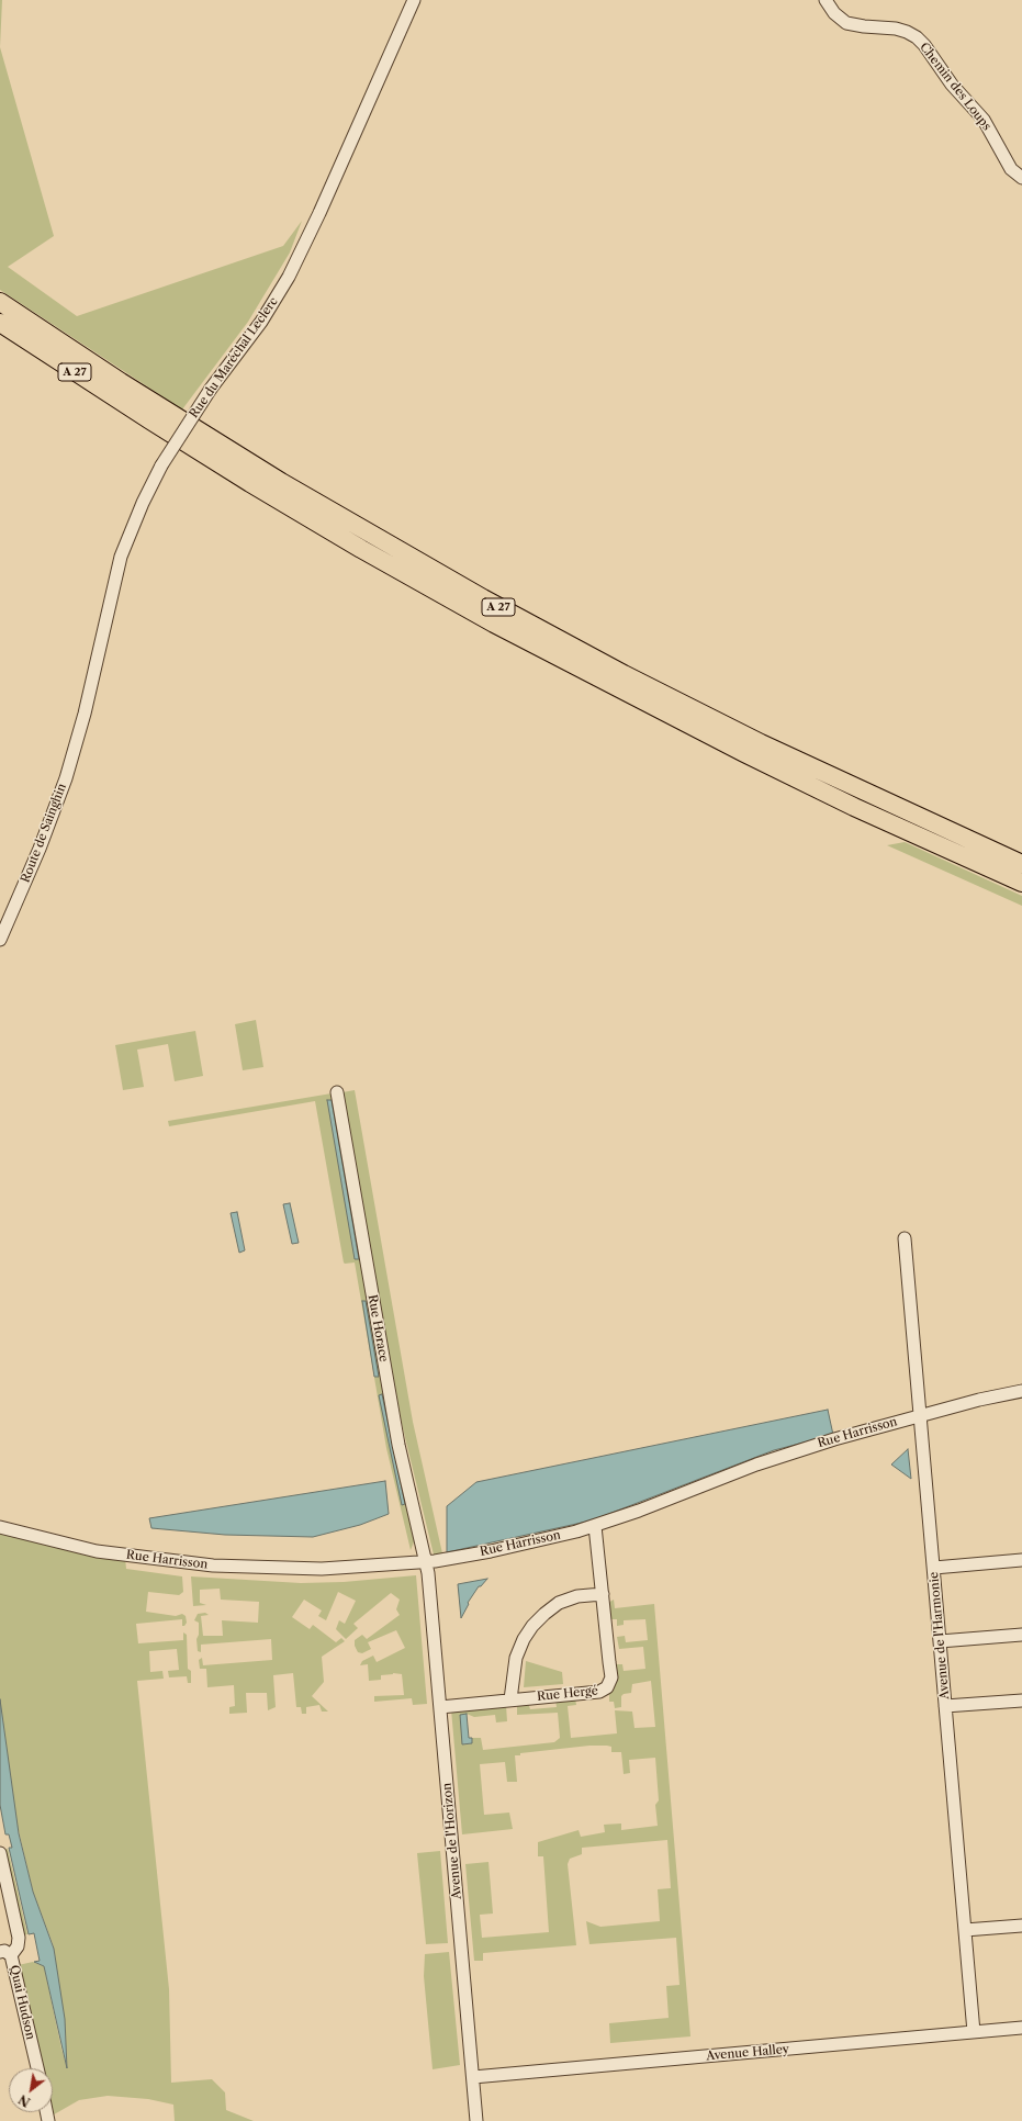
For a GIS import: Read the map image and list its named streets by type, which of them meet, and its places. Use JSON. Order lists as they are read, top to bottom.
{
  "streets": {
    "highway": ["A 27"],
    "street": [
      "Chemin des Loups",
      "Rue du Maréchal Leclerc",
      "Route de Sainghin",
      "Rue Horace",
      "Rue Harrisson",
      "Avenue de l'Harmonie",
      "Rue Hergé",
      "Avenue de l'Horizon",
      "Quai Hudson",
      "Avenue Halley"
    ]
  },
  "crossings": [
    ["Rue du Maréchal Leclerc", "Route de Sainghin"],
    ["Rue Horace", "Rue Harrisson"],
    ["Rue Horace", "Avenue de l'Horizon"],
    ["Rue Harrisson", "Avenue de l'Harmonie"],
    ["Rue Harrisson", "Rue Hergé"],
    ["Rue Harrisson", "Avenue de l'Horizon"],
    ["Avenue de l'Harmonie", "Avenue Halley"],
    ["Rue Hergé", "Avenue de l'Horizon"],
    ["Avenue de l'Horizon", "Avenue Halley"]
  ],
  "north": "bottom left"
}
